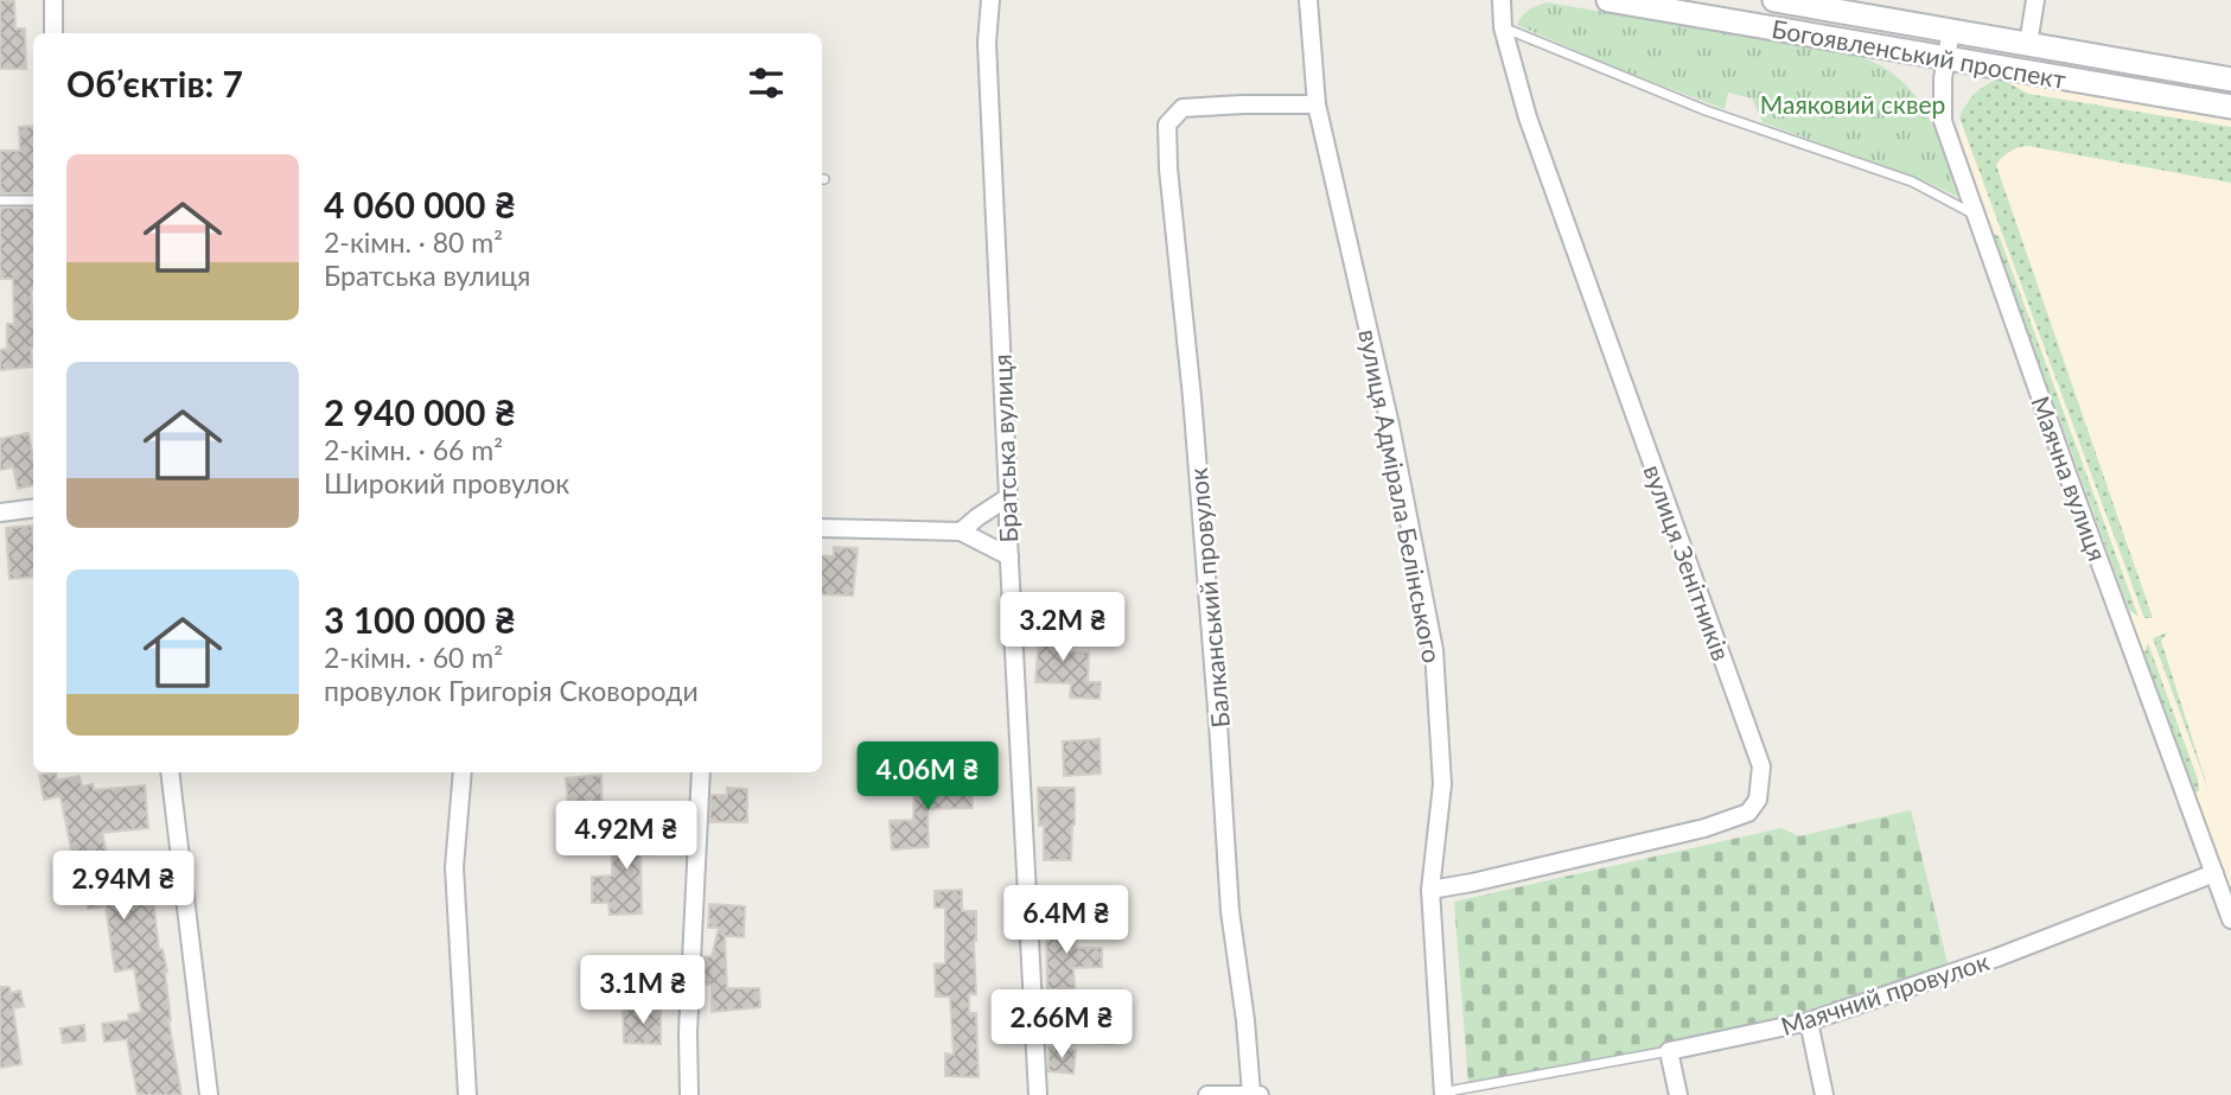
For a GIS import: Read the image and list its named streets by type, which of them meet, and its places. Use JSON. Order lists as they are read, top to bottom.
{
  "streets": {
    "main road": ["Богоявленський проспект"],
    "street": [
      "Братська вулиця",
      "Маячна вулиця",
      "вулиця Адмірала Белінського",
      "вулиця Зенітників",
      "Балканський провулок",
      "Маячний провулок"
    ]
  },
  "crossings": [
    ["Богоявленський проспект", "Маячна вулиця"],
    ["Маячна вулиця", "Маячний провулок"],
    ["вулиця Адмірала Белінського", "вулиця Зенітників"],
    ["вулиця Адмірала Белінського", "Балканський провулок"],
    ["вулиця Адмірала Белінського", "Маячний провулок"]
  ],
  "parks": ["Маяковий сквер"],
  "page": {
    "heading": "Об’єктів: 7",
    "list": [
      {
        "name": "4 060 000 ₴",
        "note": "2-кімн. · 80 m² · Братська вулиця"
      },
      {
        "name": "2 940 000 ₴",
        "note": "2-кімн. · 66 m² · Широкий провулок"
      },
      {
        "name": "3 100 000 ₴",
        "note": "2-кімн. · 60 m² · провулок Григорія Сковороди"
      }
    ],
    "price": [
      "3.2M ₴",
      "4.06M ₴",
      "4.92M ₴",
      "2.94M ₴",
      "6.4M ₴",
      "3.1M ₴",
      "2.66M ₴"
    ]
  }
}
